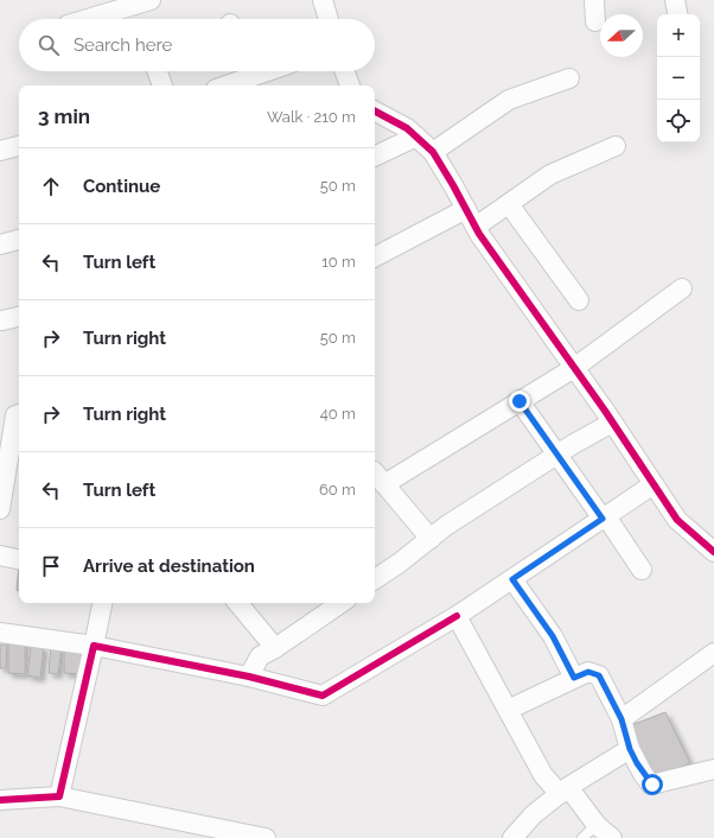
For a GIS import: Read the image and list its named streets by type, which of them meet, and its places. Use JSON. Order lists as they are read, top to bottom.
{
  "north": "left",
  "page": {
    "map_buttons": ["+", "−"],
    "search": "Search here",
    "heading": ["3 min", "Walk · 210 m"],
    "list": [
      ["Continue", "50 m"],
      ["Turn left", "10 m"],
      ["Turn right", "50 m"],
      ["Turn right", "40 m"],
      ["Turn left", "60 m"],
      "Arrive at destination"
    ]
  }
}
